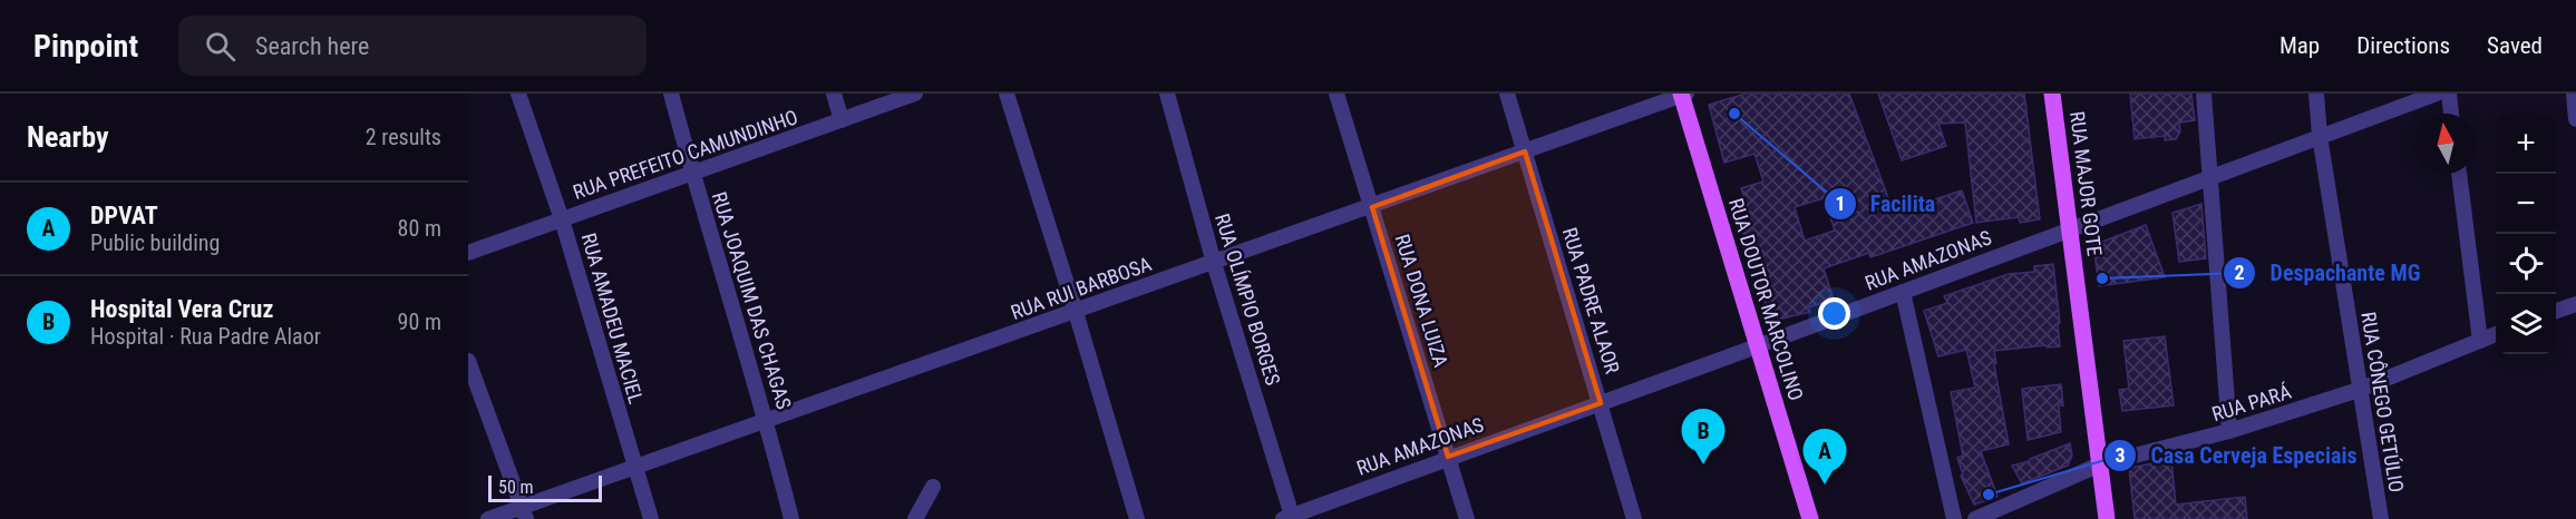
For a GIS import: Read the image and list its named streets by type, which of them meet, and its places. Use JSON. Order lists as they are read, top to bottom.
{
  "streets": {
    "main road": ["RUA MAJOR GOTE", "RUA DOUTOR MARCOLINO"],
    "street": [
      "RUA PREFEITO CAMUNDINHO",
      "RUA AMAZONAS",
      "RUA RUI BARBOSA",
      "RUA OLÍMPIO BORGES",
      "RUA JOAQUIM DAS CHAGAS",
      "RUA DONA LUIZA",
      "RUA PADRE ALAOR",
      "RUA AMADEU MACIEL",
      "RUA CÔNEGO GETÚLIO",
      "RUA PARÁ"
    ]
  },
  "crossings": [
    ["RUA PREFEITO CAMUNDINHO", "RUA JOAQUIM DAS CHAGAS"],
    ["RUA PREFEITO CAMUNDINHO", "RUA AMADEU MACIEL"],
    ["RUA MAJOR GOTE", "RUA AMAZONAS"],
    ["RUA MAJOR GOTE", "RUA PARÁ"],
    ["RUA AMAZONAS", "RUA OLÍMPIO BORGES"],
    ["RUA AMAZONAS", "RUA DOUTOR MARCOLINO"],
    ["RUA AMAZONAS", "RUA DONA LUIZA"],
    ["RUA AMAZONAS", "RUA PADRE ALAOR"],
    ["RUA AMAZONAS", "RUA CÔNEGO GETÚLIO"],
    ["RUA RUI BARBOSA", "RUA OLÍMPIO BORGES"],
    ["RUA RUI BARBOSA", "RUA DOUTOR MARCOLINO"],
    ["RUA RUI BARBOSA", "RUA JOAQUIM DAS CHAGAS"],
    ["RUA RUI BARBOSA", "RUA DONA LUIZA"],
    ["RUA RUI BARBOSA", "RUA PADRE ALAOR"],
    ["RUA RUI BARBOSA", "RUA AMADEU MACIEL"],
    ["RUA CÔNEGO GETÚLIO", "RUA PARÁ"]
  ],
  "places": ["Facilita", "Despachante MG", "Casa Cerveja Especiais"],
  "scale_bar": "50 m",
  "north": "top",
  "page": {
    "header": "Pinpoint",
    "search": "Search here",
    "nav": ["Map", "Directions", "Saved"],
    "heading": ["Nearby", "2 results"],
    "map_buttons": ["+", "−"],
    "list": [
      {
        "mark": "A",
        "name": "DPVAT",
        "note": "Public building",
        "value": "80 m"
      },
      {
        "mark": "B",
        "name": "Hospital Vera Cruz",
        "note": "Hospital · Rua Padre Alaor",
        "value": "90 m"
      }
    ],
    "pins": ["B", "A"],
    "scale": "50 m"
  }
}
